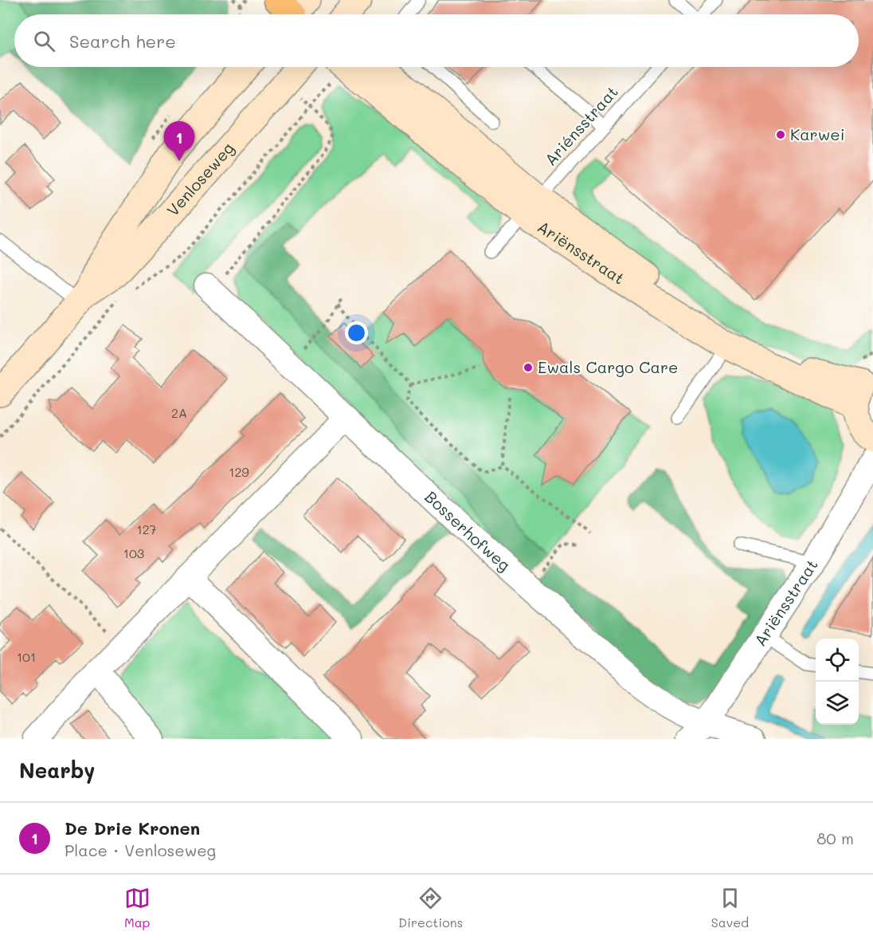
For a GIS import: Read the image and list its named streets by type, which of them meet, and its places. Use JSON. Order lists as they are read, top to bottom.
{
  "streets": {
    "main road": ["Venloseweg", "Ariënsstraat"],
    "street": ["Bosserhofweg"],
    "lane": ["Ariénsstraat"]
  },
  "crossings": [
    ["Ariénsstraat", "Ariënsstraat"],
    ["Ariënsstraat", "Bosserhofweg"]
  ],
  "places": ["Karwei", "Ewals Cargo Care"],
  "house_numbers": [
    "2A",
    "129",
    "127",
    "103",
    "101"
  ],
  "page": {
    "search": "Search here",
    "pins": "1",
    "heading": "Nearby",
    "list": [
      {
        "mark": "1",
        "name": "De Drie Kronen",
        "note": "Place · Venloseweg",
        "value": "80 m"
      }
    ],
    "nav": ["Map", "Directions", "Saved"]
  }
}
